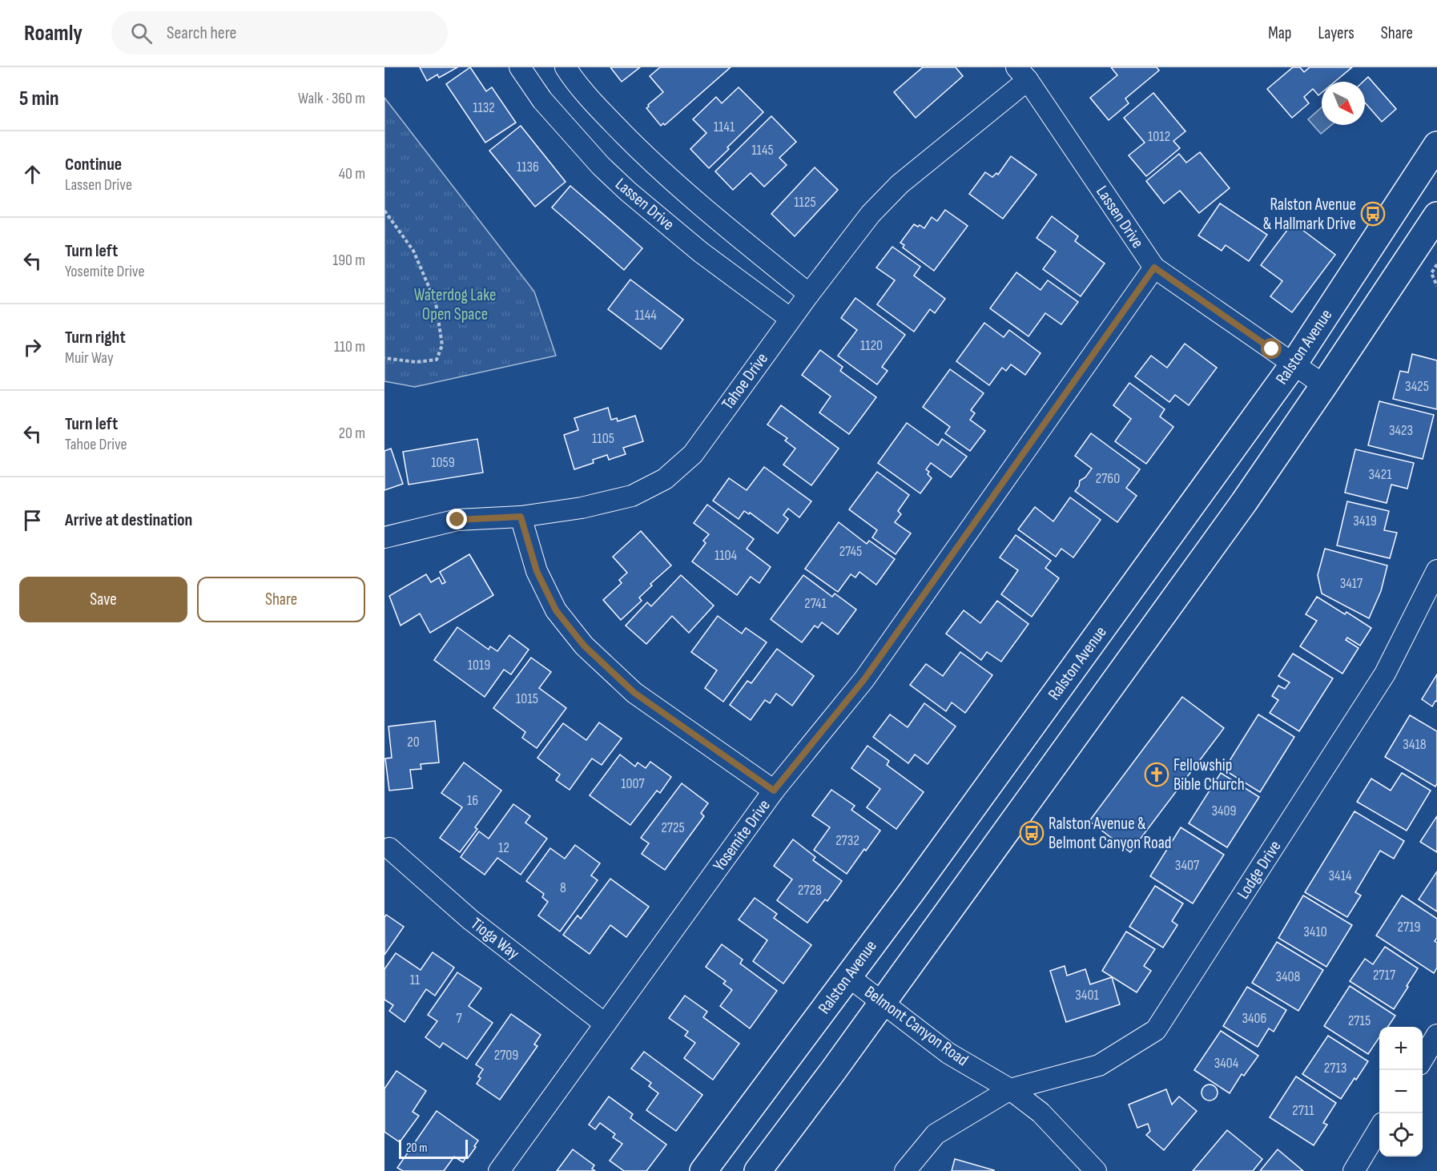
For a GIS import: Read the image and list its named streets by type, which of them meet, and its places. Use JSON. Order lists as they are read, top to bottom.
{
  "streets": {
    "main road": ["Ralston Avenue"],
    "street": [
      "Lassen Drive",
      "Tahoe Drive",
      "Yosemite Drive",
      "Lodge Drive",
      "Tioga Way",
      "Belmont Canyon Road"
    ]
  },
  "crossings": [
    ["Lassen Drive", "Ralston Avenue"],
    ["Lassen Drive", "Tahoe Drive"],
    ["Lassen Drive", "Yosemite Drive"],
    ["Ralston Avenue", "Belmont Canyon Road"],
    ["Yosemite Drive", "Tioga Way"],
    ["Lodge Drive", "Belmont Canyon Road"]
  ],
  "parks": ["Waterdog Lake Open Space"],
  "places": {
    "bus stop": ["Ralston Avenue & Hallmark Drive", "Ralston Avenue & Belmont Canyon Road"],
    "church": ["Fellowship Bible Church"]
  },
  "house_numbers": [
    "1132",
    "1141",
    "1012",
    "1145",
    "1136",
    "1125",
    "1144",
    "1120",
    "3425",
    "3423",
    "1105",
    "1059",
    "3421",
    "2760",
    "3419",
    "2745",
    "1104",
    "3417",
    "2741",
    "1019",
    "1015",
    "20",
    "3418",
    "1007",
    "16",
    "3409",
    "2725",
    "2732",
    "12",
    "3407",
    "3414",
    "8",
    "2728",
    "2719",
    "3410",
    "2717",
    "3408",
    "11",
    "3401",
    "7",
    "3406",
    "2715",
    "2709",
    "3404",
    "2713",
    "2711"
  ],
  "scale_bar": "20 m",
  "north": "bottom right",
  "page": {
    "header": "Roamly",
    "search": "Search here",
    "nav": ["Map", "Layers", "Share"],
    "heading": ["5 min", "Walk · 360 m"],
    "list": [
      ["Continue", "Lassen Drive", "40 m"],
      ["Turn left", "Yosemite Drive", "190 m"],
      ["Turn right", "Muir Way", "110 m"],
      ["Turn left", "Tahoe Drive", "20 m"],
      "Arrive at destination"
    ],
    "buttons": ["Save", "Share"],
    "map_buttons": ["+", "−"],
    "scale": "20 m"
  }
}
